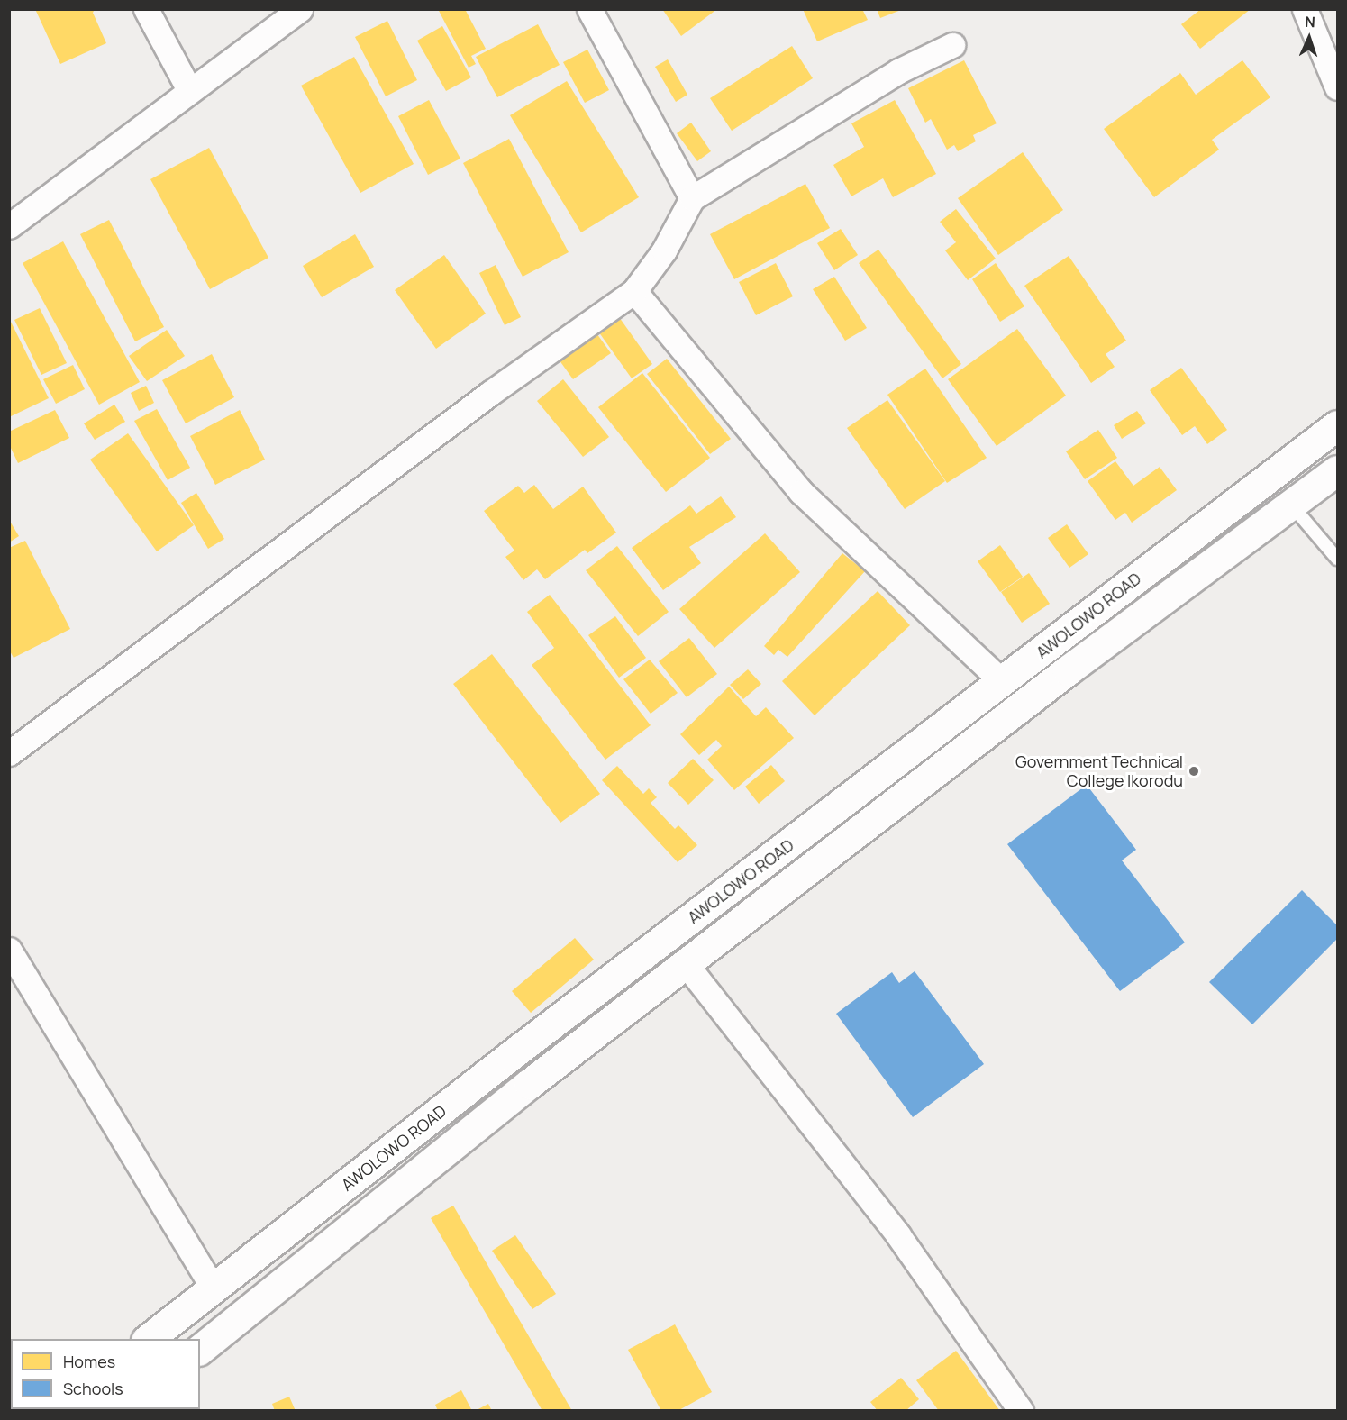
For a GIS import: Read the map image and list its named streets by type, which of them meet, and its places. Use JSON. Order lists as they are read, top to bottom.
{
  "streets": {
    "main road": ["AWOLOWO ROAD"]
  },
  "places": ["Government Technical College Ikorodu"],
  "legend": ["Homes", "Schools"],
  "north": "top"
}
